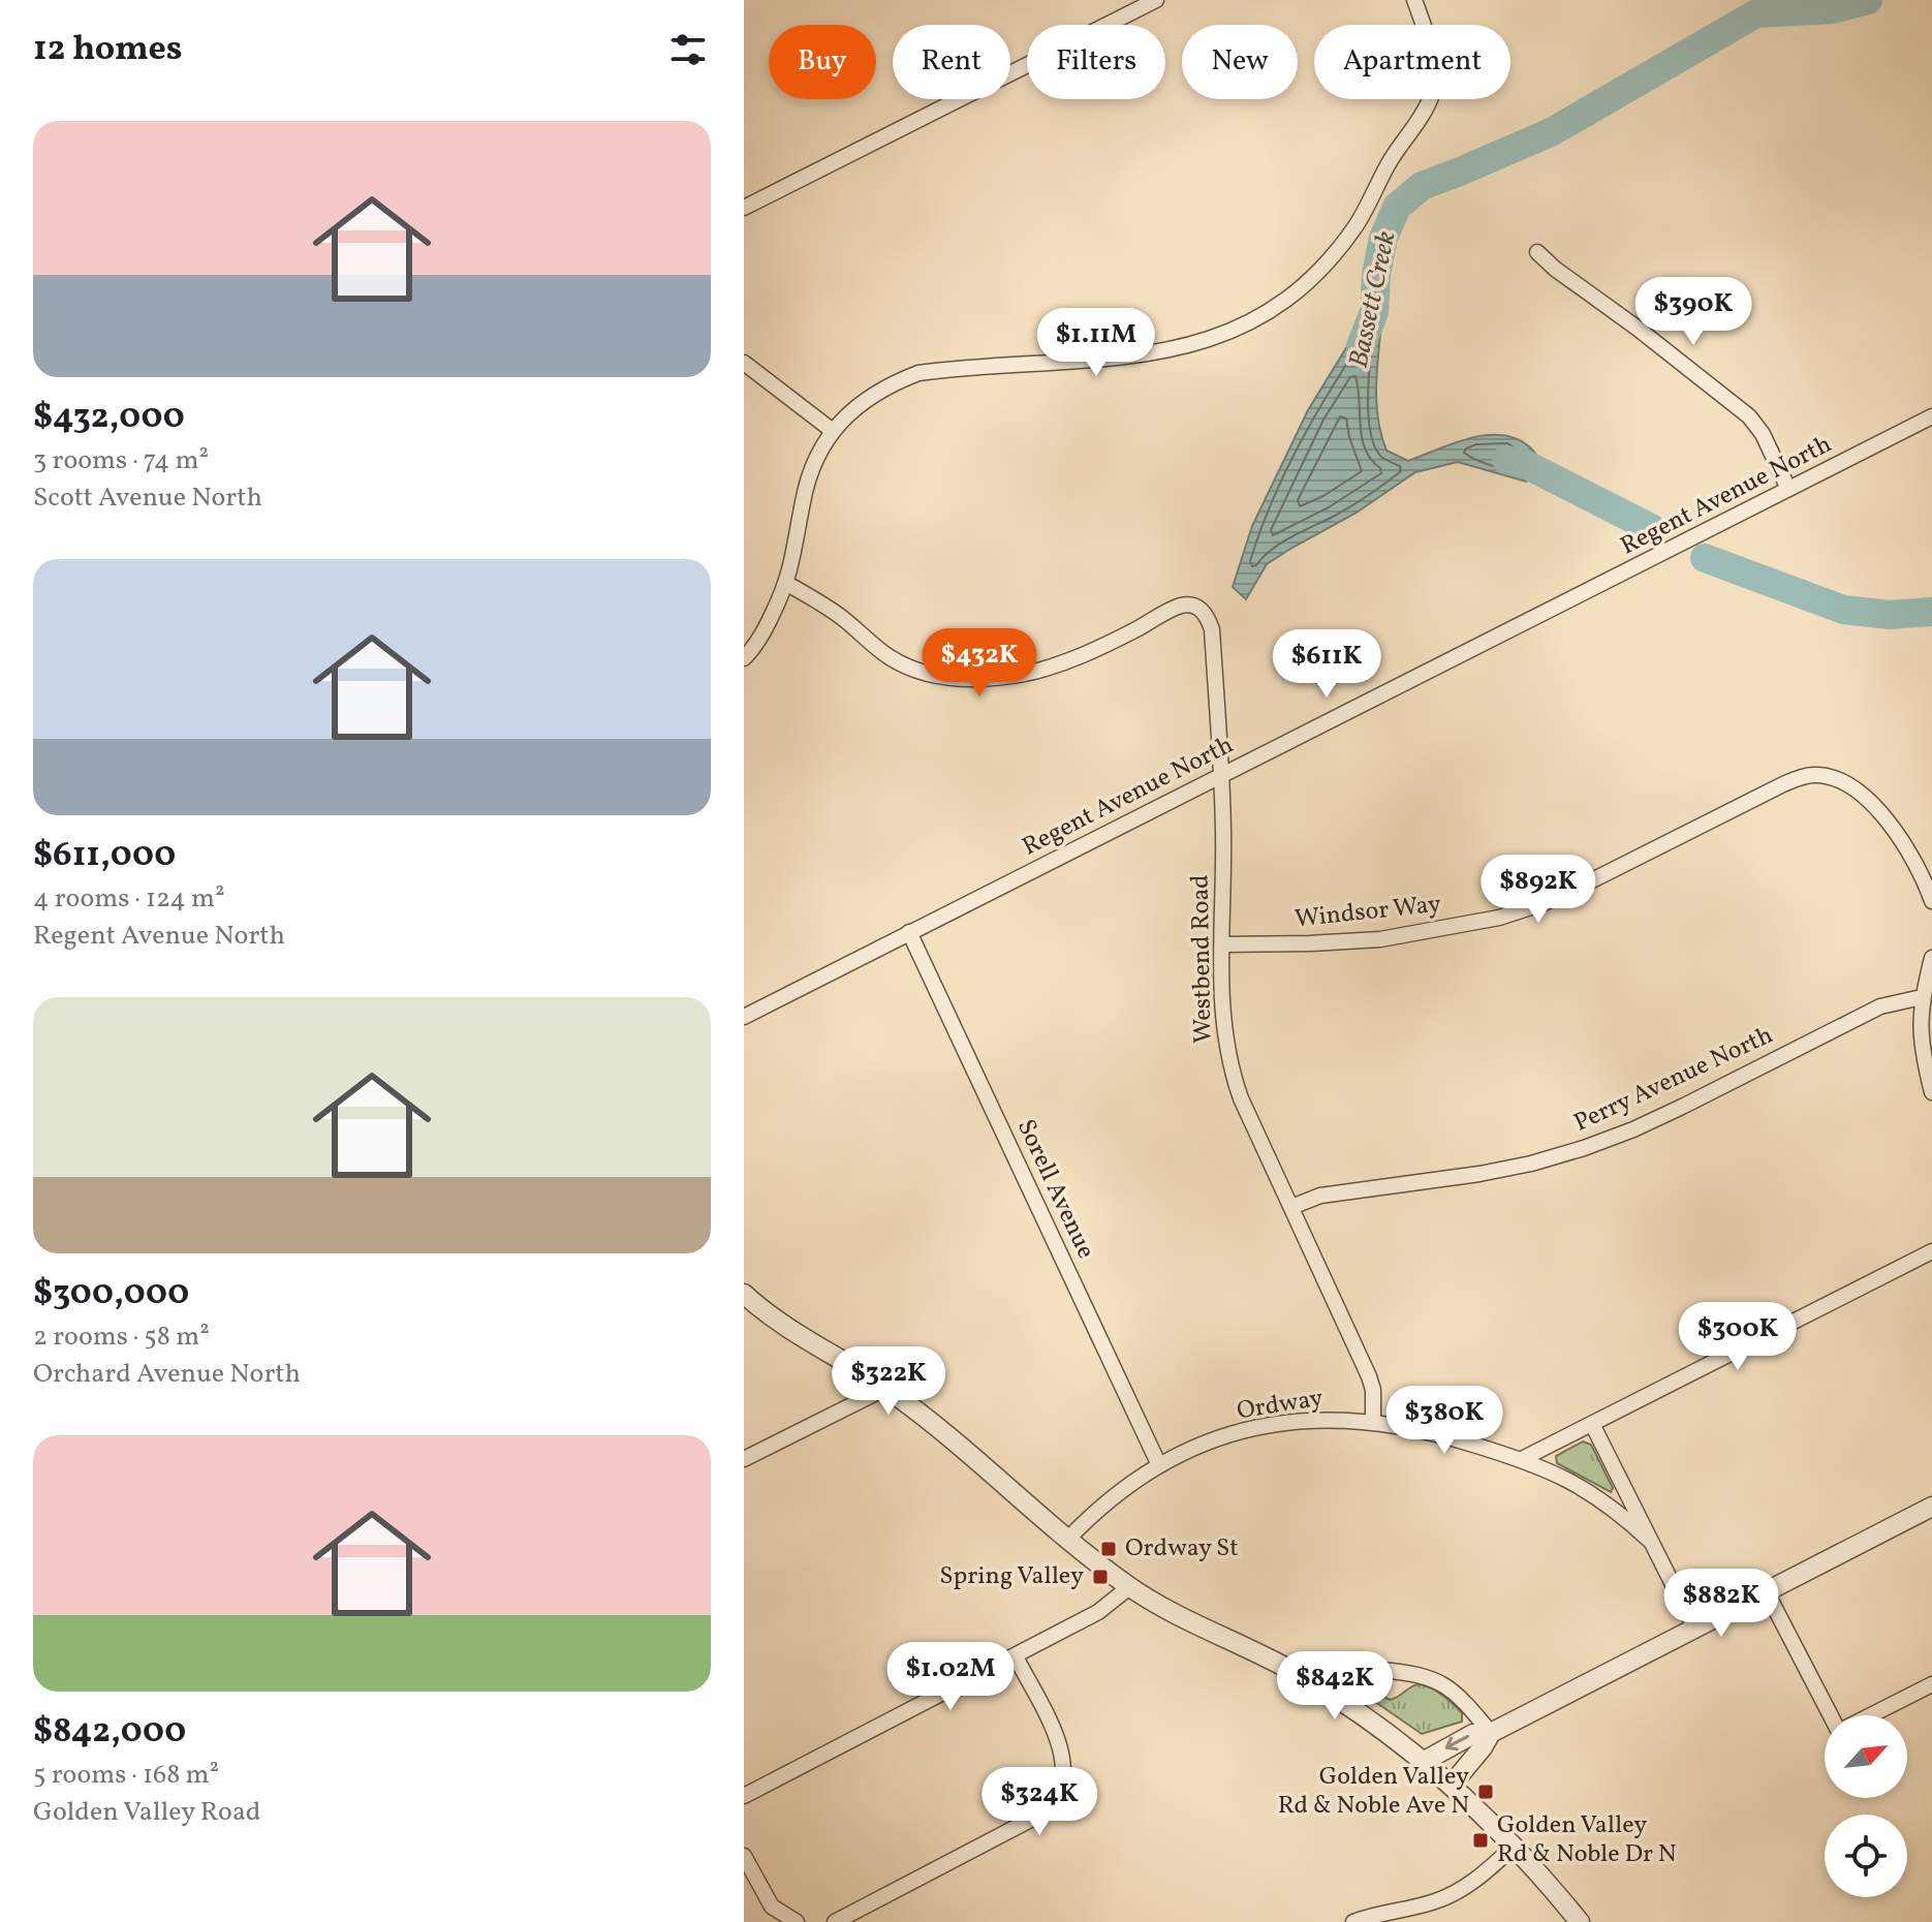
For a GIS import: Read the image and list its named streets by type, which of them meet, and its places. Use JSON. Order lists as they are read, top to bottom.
{
  "streets": {
    "street": [
      "Regent Avenue North",
      "Windsor Way",
      "Westbend Road",
      "Perry Avenue North",
      "Sorell Avenue",
      "Ordway"
    ]
  },
  "crossings": [
    ["Regent Avenue North", "Westbend Road"],
    ["Regent Avenue North", "Sorell Avenue"],
    ["Windsor Way", "Westbend Road"],
    ["Westbend Road", "Perry Avenue North"],
    ["Westbend Road", "Ordway"],
    ["Sorell Avenue", "Ordway"]
  ],
  "water": ["Bassett Creek"],
  "places": {
    "transit": [
      "Ordway St",
      "Spring Valley",
      "Golden Valley Rd & Noble Ave N",
      "Golden Valley Rd & Noble Dr N"
    ]
  },
  "north": "top right",
  "page": {
    "heading": "12 homes",
    "chip": [
      "Buy",
      "Rent",
      "Filters",
      "New",
      "Apartment"
    ],
    "list": [
      {
        "name": "$432,000",
        "note": "3 rooms · 74 m² · Scott Avenue North"
      },
      {
        "name": "$611,000",
        "note": "4 rooms · 124 m² · Regent Avenue North"
      },
      {
        "name": "$300,000",
        "note": "2 rooms · 58 m² · Orchard Avenue North"
      },
      {
        "name": "$842,000",
        "note": "5 rooms · 168 m² · Golden Valley Road"
      }
    ],
    "price": [
      "$390K",
      "$1.11M",
      "$432K",
      "$611K",
      "$892K",
      "$300K",
      "$322K",
      "$380K",
      "$882K",
      "$1.02M",
      "$842K",
      "$324K"
    ]
  }
}
